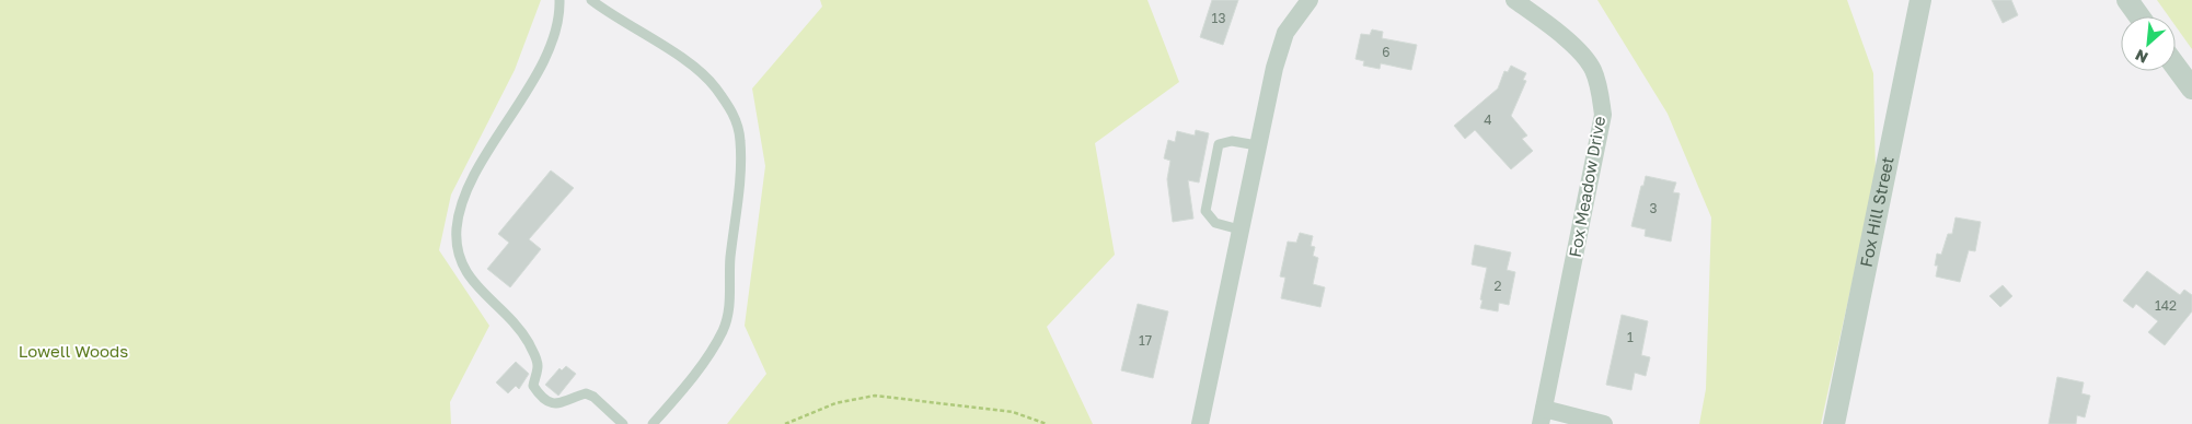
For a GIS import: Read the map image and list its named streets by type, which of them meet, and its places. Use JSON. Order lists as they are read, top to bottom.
{
  "streets": {
    "street": ["Fox Meadow Drive", "Fox Hill Street"]
  },
  "parks": ["Lowell Woods"],
  "house_numbers": [
    "13",
    "6",
    "4",
    "3",
    "2",
    "142",
    "1",
    "17"
  ],
  "north": "bottom left"
}
